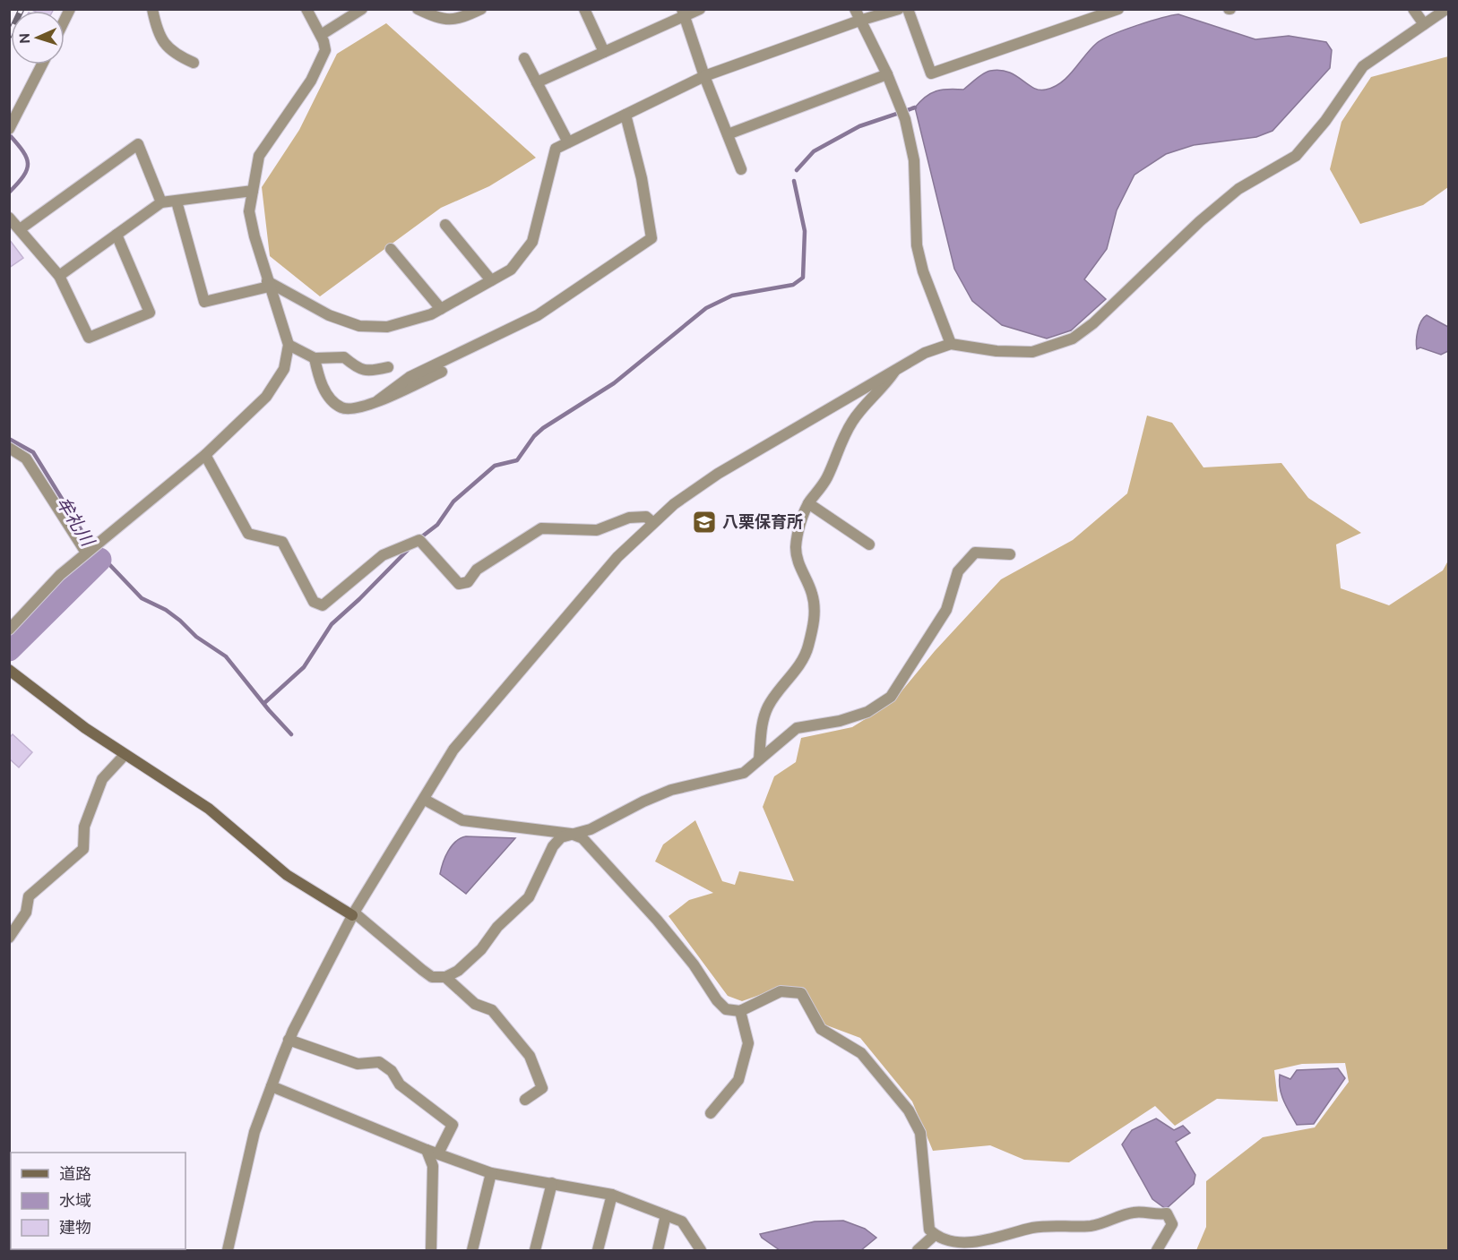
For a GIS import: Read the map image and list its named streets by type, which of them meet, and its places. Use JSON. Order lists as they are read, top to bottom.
{
  "water": ["牟礼川"],
  "places": {
    "school or university": ["八栗保育所"]
  },
  "legend": ["道路", "水域", "建物"],
  "north": "left"
}
